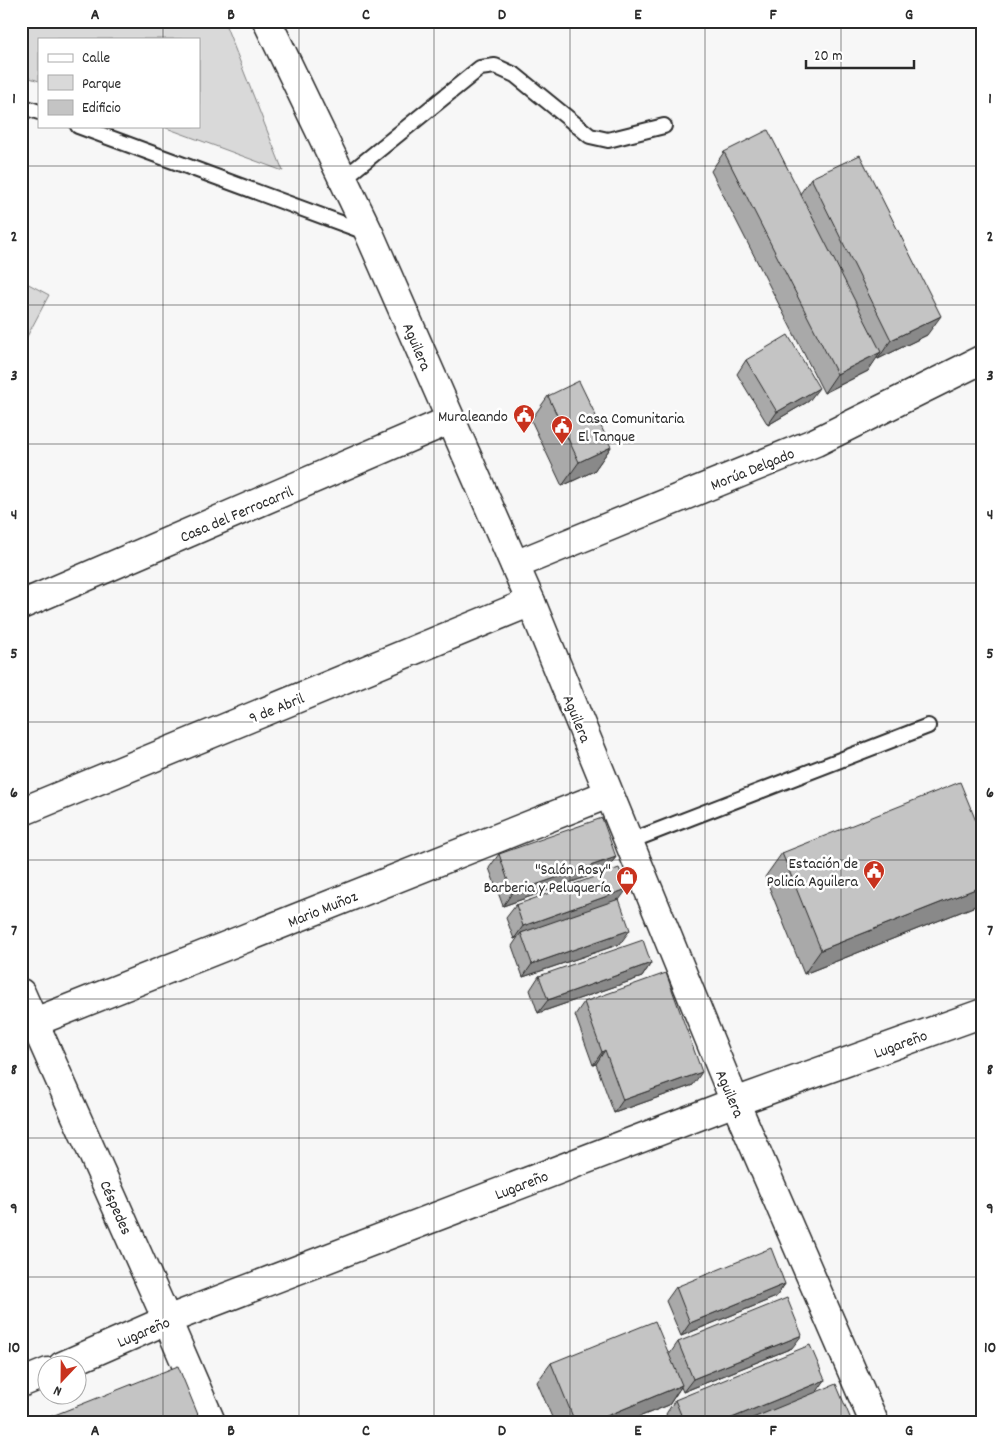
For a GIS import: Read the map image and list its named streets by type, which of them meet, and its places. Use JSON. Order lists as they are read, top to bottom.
{
  "streets": {
    "street": [
      "Aguilera",
      "Morúa Delgado",
      "Casa del Ferrocarril",
      "9 de Abril",
      "Mario Muñoz",
      "Lugareño",
      "Céspedes"
    ]
  },
  "crossings": [
    ["Aguilera", "Morúa Delgado"],
    ["Aguilera", "Casa del Ferrocarril"],
    ["Aguilera", "9 de Abril"],
    ["Aguilera", "Mario Muñoz"],
    ["Aguilera", "Lugareño"],
    ["Mario Muñoz", "Céspedes"],
    ["Lugareño", "Céspedes"]
  ],
  "places": {
    "public building": ["Muraleando", "Casa Comunitaria El Tanque", "Estación de Policía Aguilera"],
    "shop": ["\"Salón Rosy\" Barberia y Peluquería"]
  },
  "legend": ["Calle", "Parque", "Edificio"],
  "scale_bar": "20 m",
  "north": "bottom",
  "grid": {
    "columns": [
      "A",
      "B",
      "C",
      "D",
      "E",
      "F",
      "G"
    ],
    "rows": [
      "1",
      "2",
      "3",
      "4",
      "5",
      "6",
      "7",
      "8",
      "9",
      "10"
    ]
  }
}
